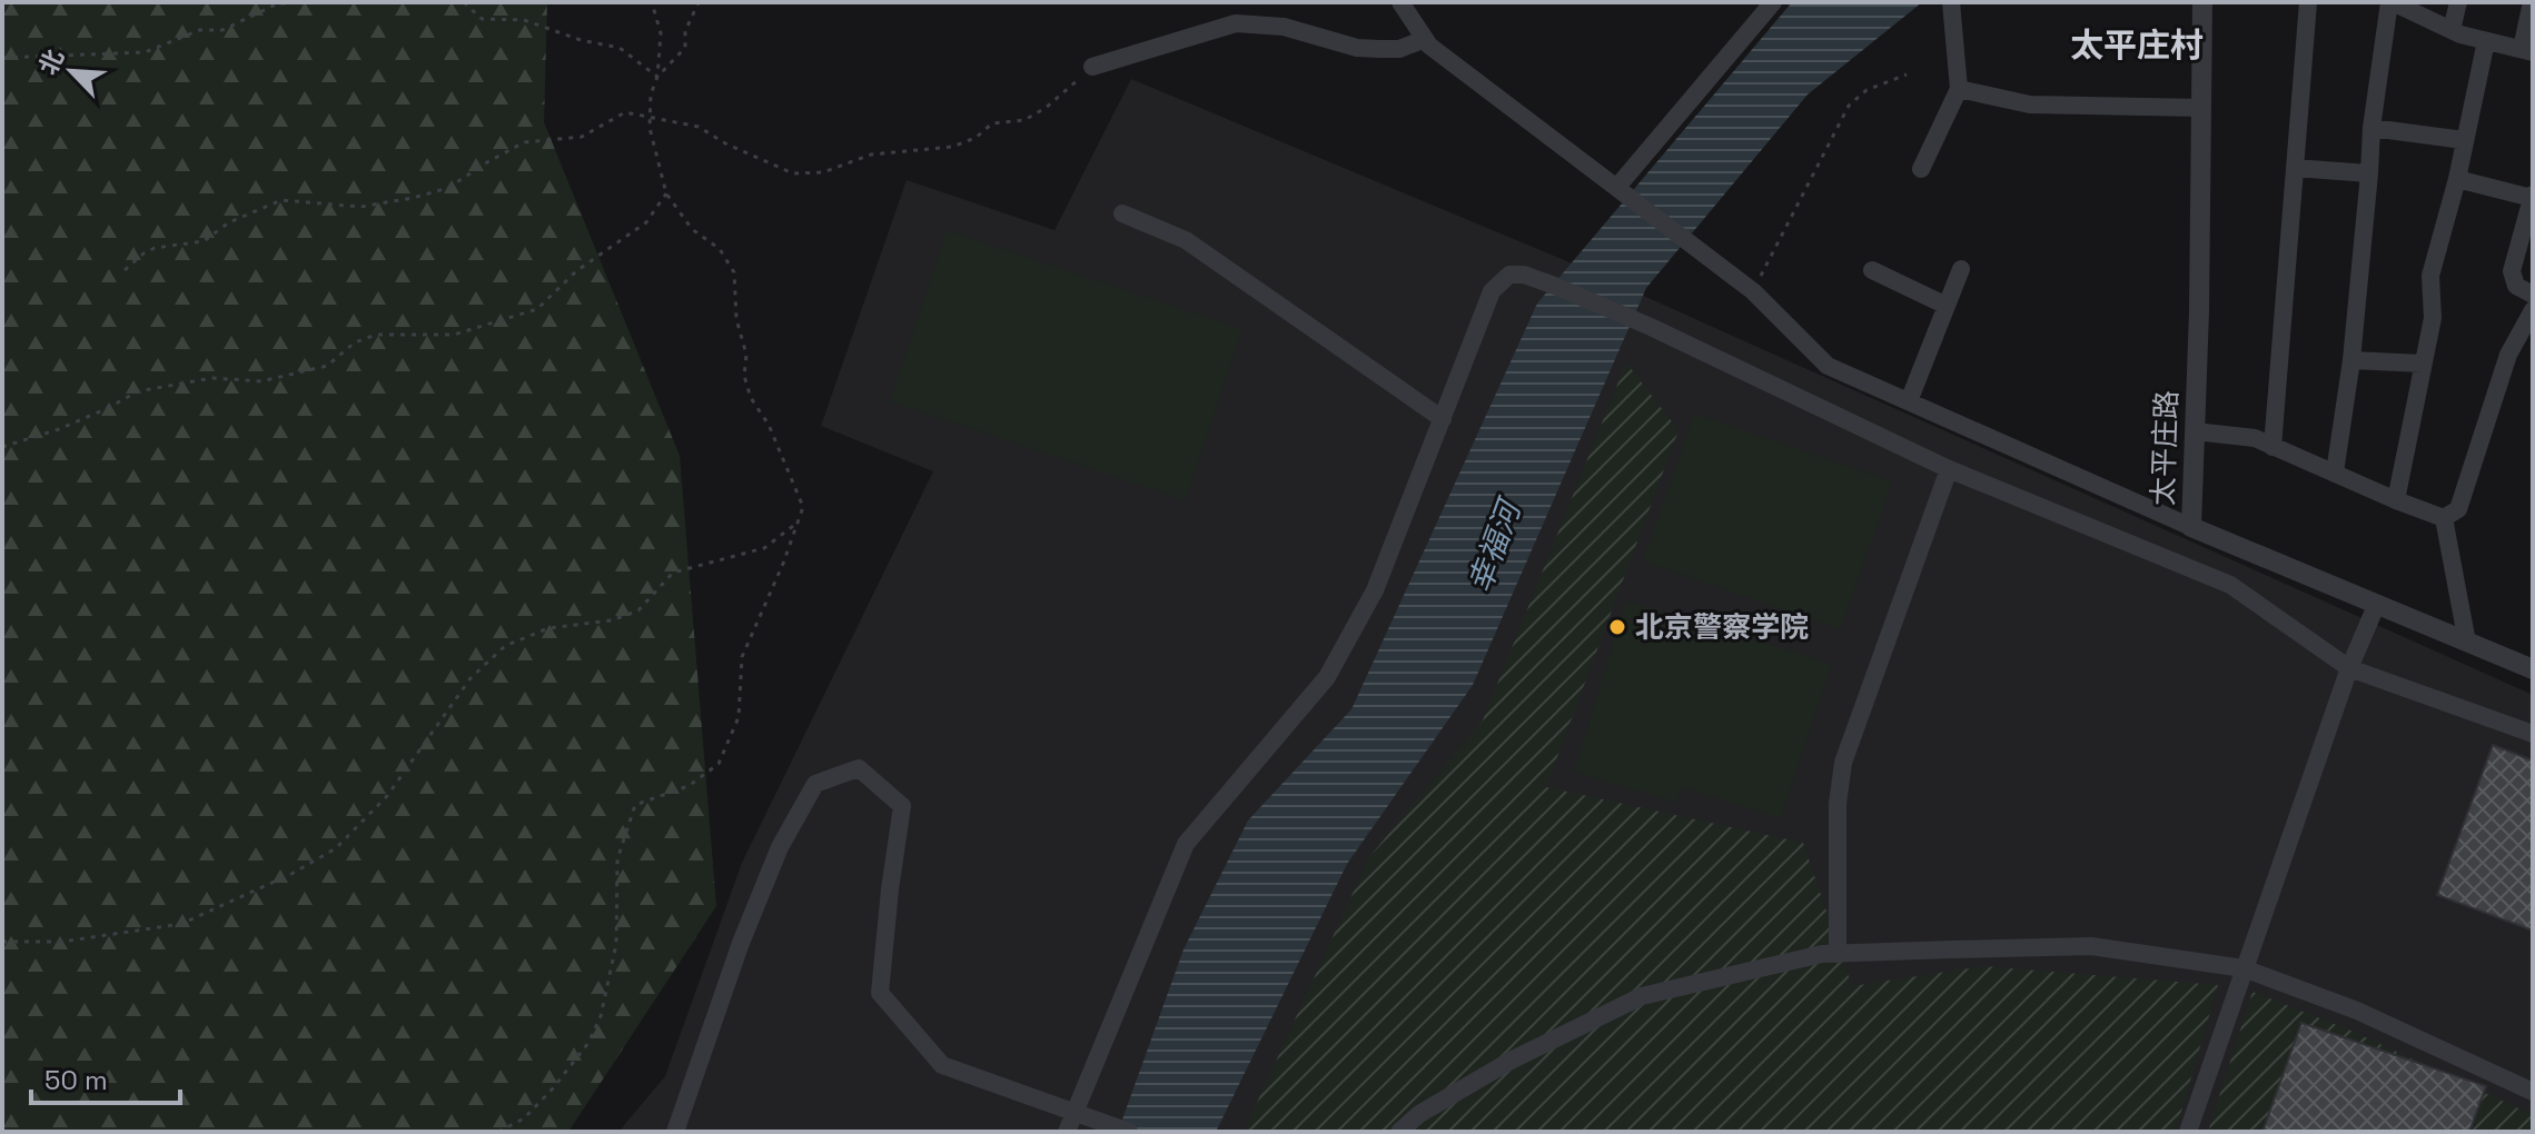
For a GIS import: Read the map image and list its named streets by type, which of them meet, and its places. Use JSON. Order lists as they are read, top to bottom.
{
  "streets": {
    "street": ["太平庄路"]
  },
  "districts": ["太平庄村"],
  "water": ["幸福河"],
  "places": ["北京警察学院"],
  "scale_bar": "50 m",
  "north": "top left"
}
